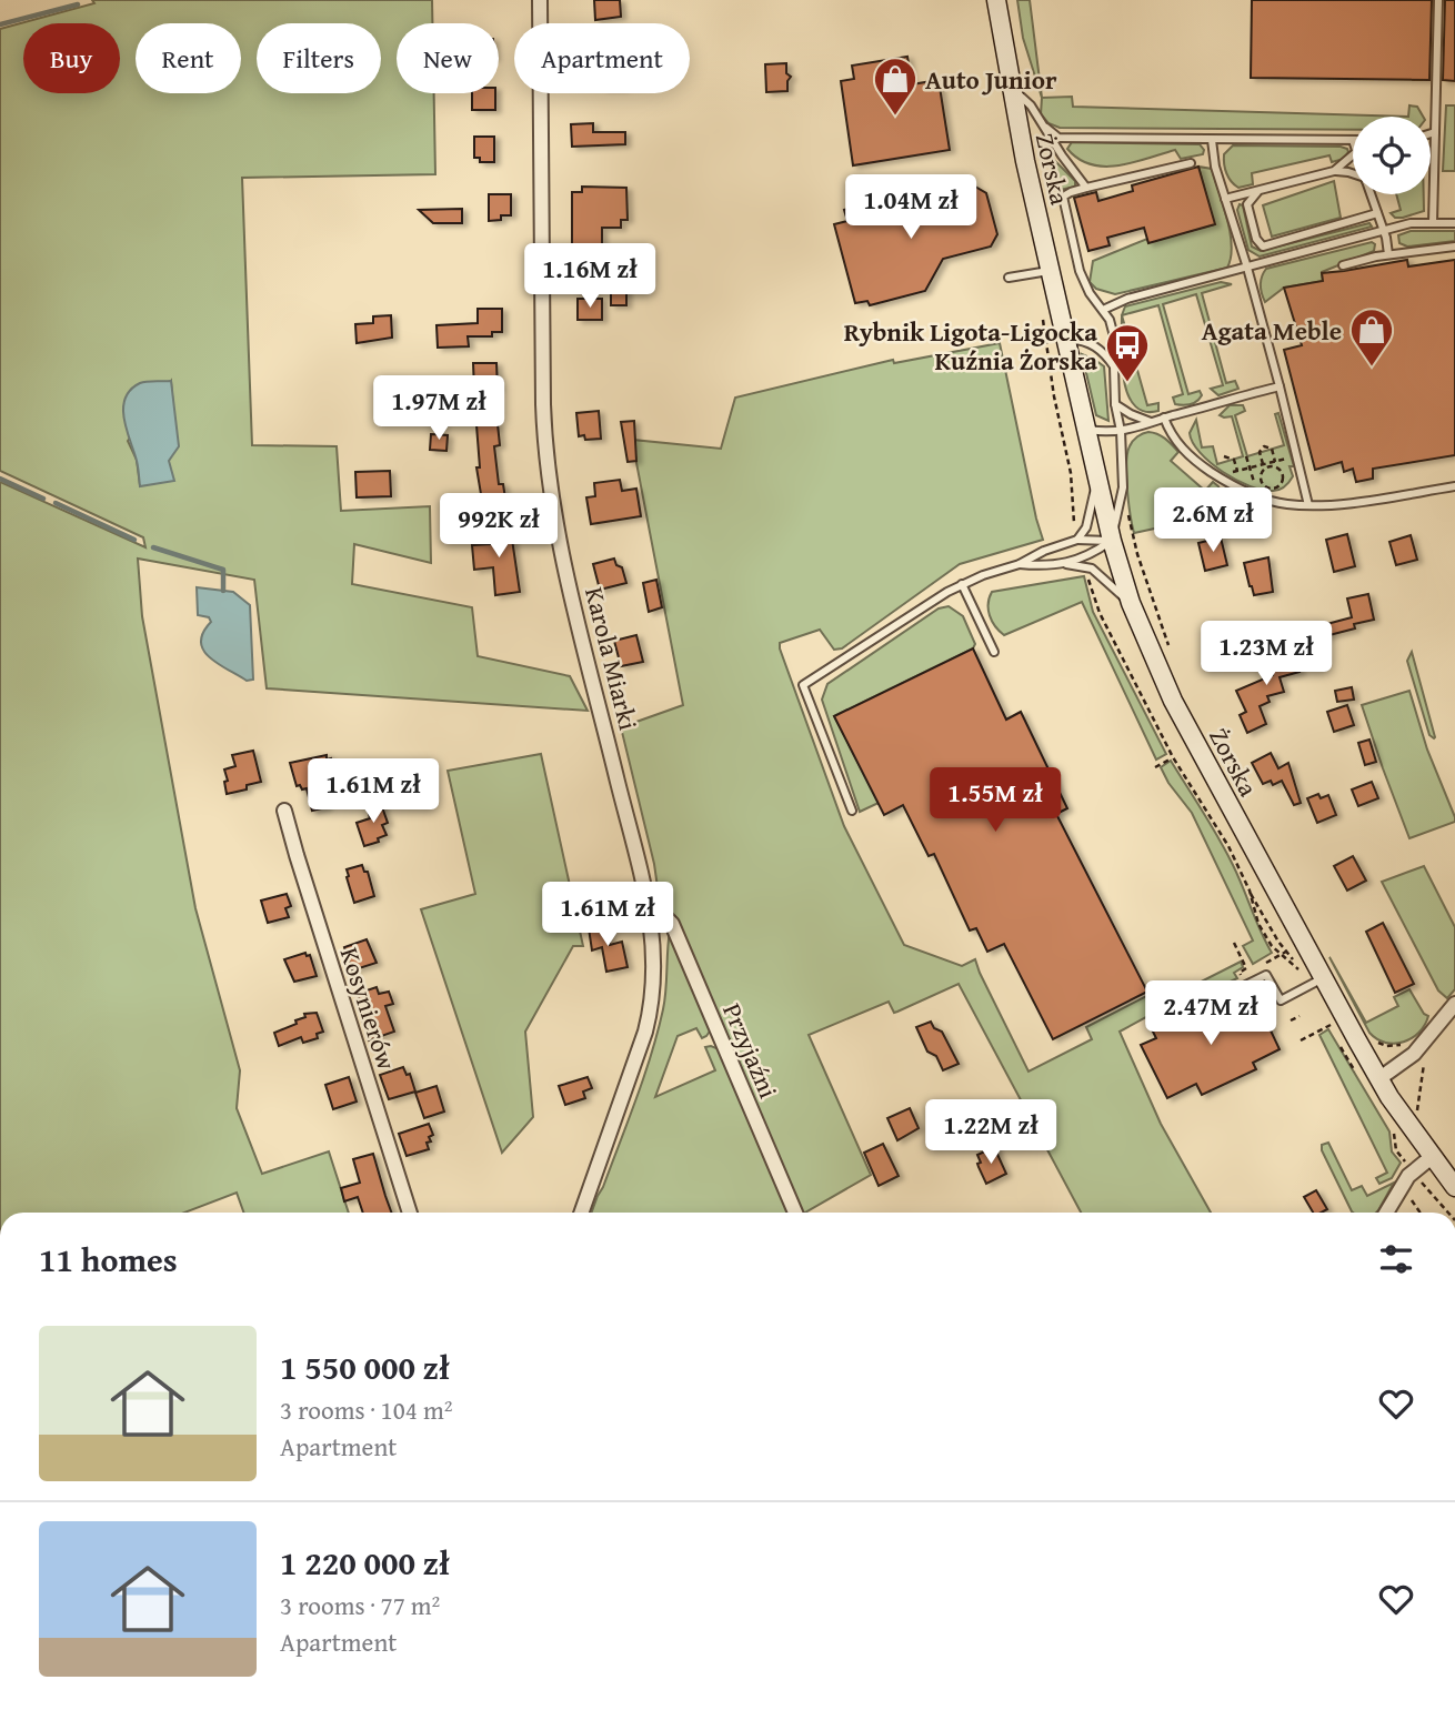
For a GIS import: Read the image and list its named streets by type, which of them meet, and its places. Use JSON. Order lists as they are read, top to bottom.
{
  "streets": {
    "main road": ["Żorska"],
    "street": ["Karola Miarki", "Kosynierów", "Przyjaźni"]
  },
  "crossings": [
    ["Karola Miarki", "Przyjaźni"]
  ],
  "places": {
    "shop": ["Auto Junior", "Agata Meble"],
    "bus stop": ["Rybnik Ligota-Ligocka Kuźnia Żorska"]
  },
  "page": {
    "chip": [
      "Buy",
      "Rent",
      "Filters",
      "New",
      "Apartment"
    ],
    "price": [
      "1.04M zł",
      "1.16M zł",
      "1.97M zł",
      "2.6M zł",
      "992K zł",
      "1.23M zł",
      "1.61M zł",
      "1.55M zł",
      "1.61M zł",
      "2.47M zł",
      "1.22M zł"
    ],
    "heading": "11 homes",
    "list": [
      {
        "name": "1 550 000 zł",
        "note": "3 rooms · 104 m² · Apartment"
      },
      {
        "name": "1 220 000 zł",
        "note": "3 rooms · 77 m² · Apartment"
      }
    ]
  }
}
